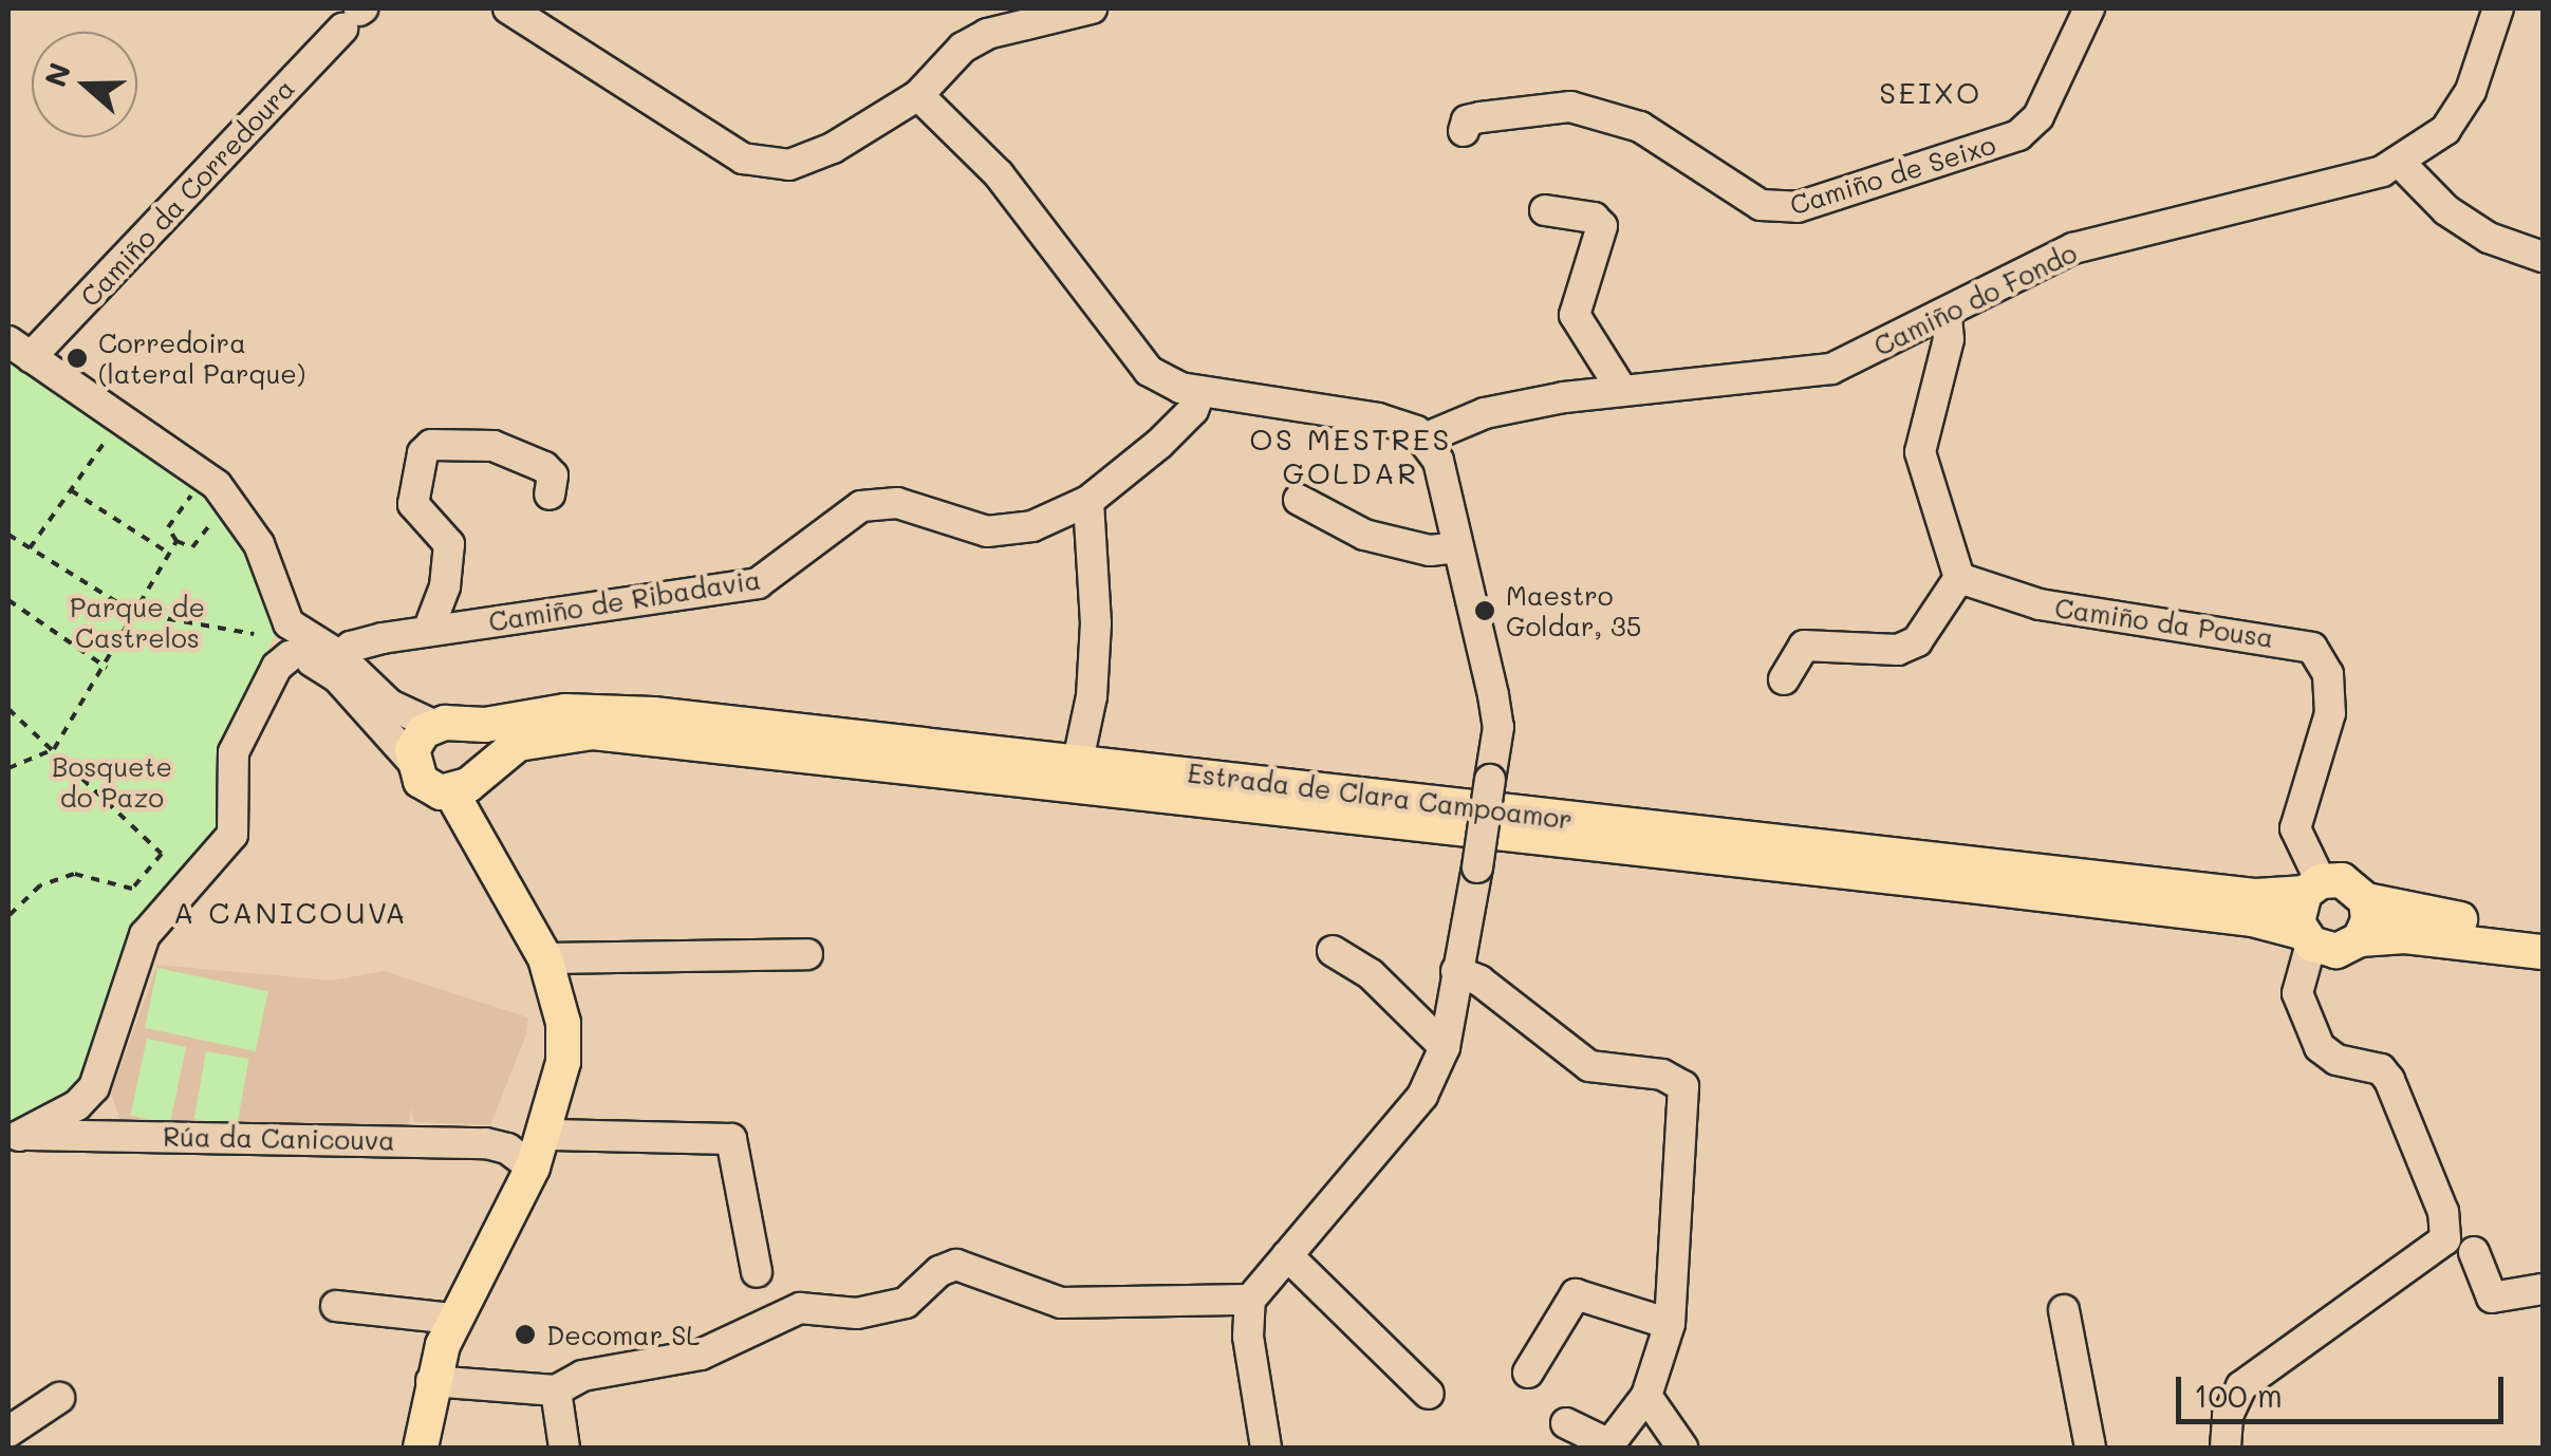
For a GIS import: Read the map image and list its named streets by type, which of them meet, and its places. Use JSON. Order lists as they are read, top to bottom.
{
  "streets": {
    "main road": ["Estrada de Clara Campoamor"],
    "street": [
      "Camiño de Seixo",
      "Camiño da Corredoura",
      "Camiño do Fondo",
      "Camiño de Ribadavia",
      "Camiño da Pousa",
      "Rúa da Canicouva"
    ]
  },
  "crossings": [
    ["Camiño da Corredoura", "Rúa da Canicouva"],
    ["Camiño da Pousa", "Estrada de Clara Campoamor"]
  ],
  "districts": ["SEIXO", "OS MESTRES GOLDAR", "A CANICOUVA"],
  "parks": ["Parque de Castrelos", "Bosquete do Pazo"],
  "places": ["Corredoira (lateral Parque)", "Maestro Goldar, 35", "Decomar SL"],
  "scale_bar": "100 m",
  "north": "left"
}
